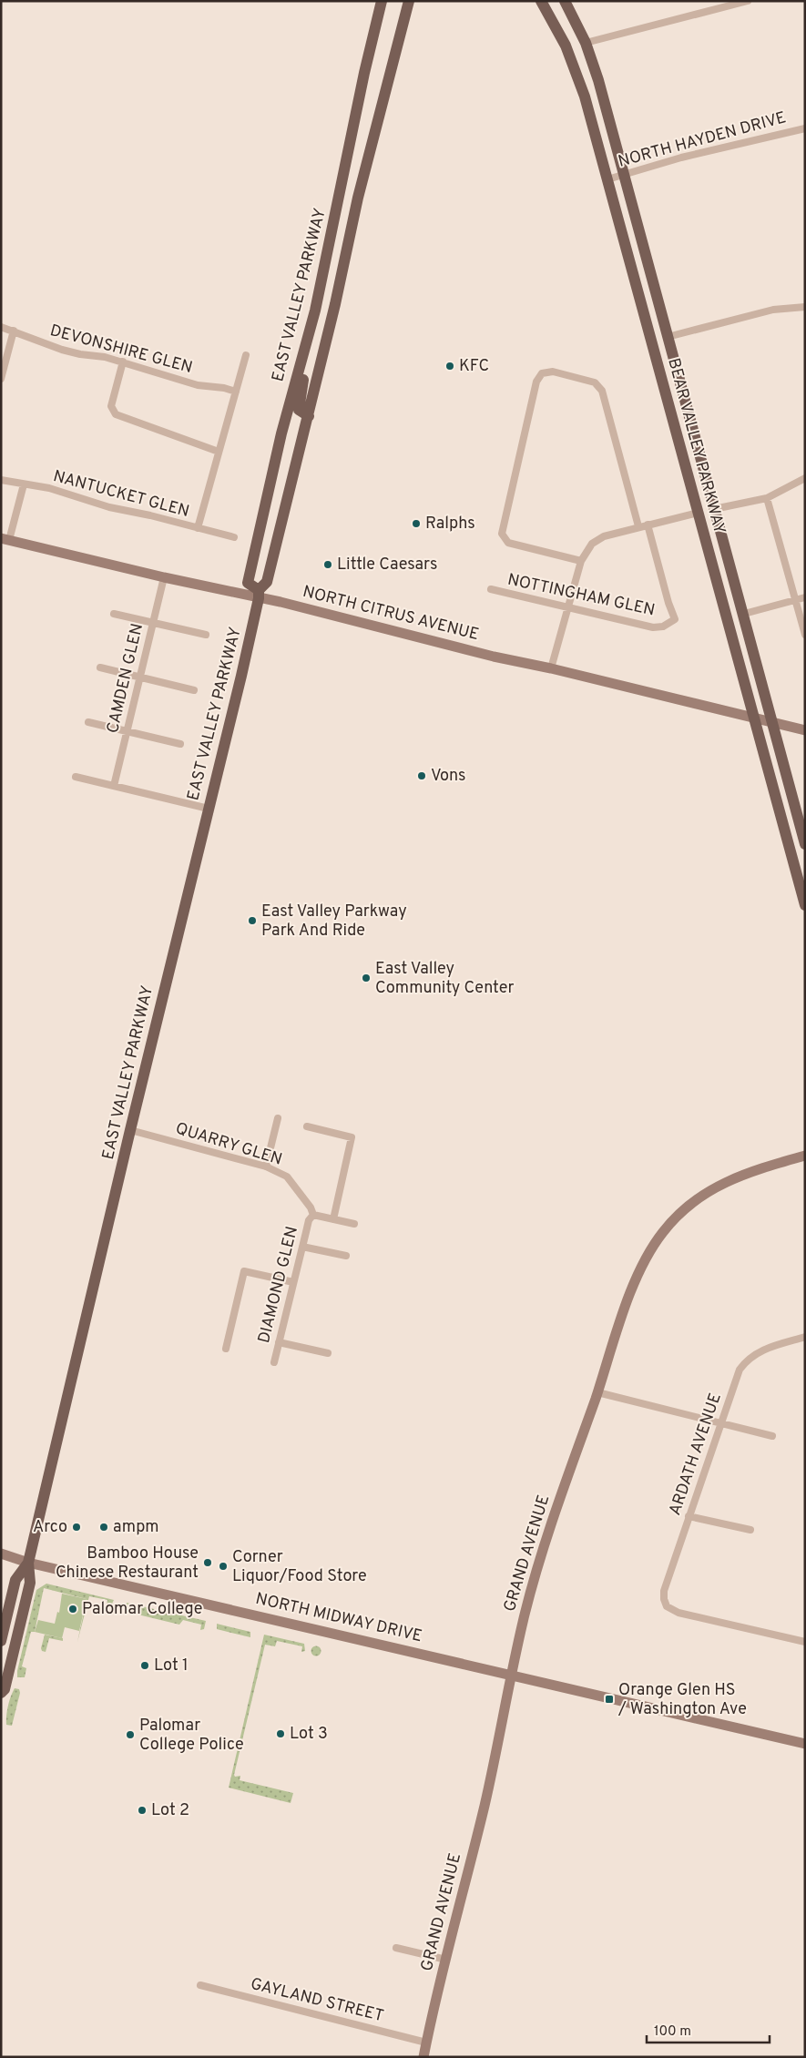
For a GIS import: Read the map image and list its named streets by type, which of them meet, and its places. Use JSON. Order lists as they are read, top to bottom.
{
  "streets": {
    "main road": ["EAST VALLEY PARKWAY", "BEAR VALLEY PARKWAY"],
    "street": [
      "NORTH HAYDEN DRIVE",
      "DEVONSHIRE GLEN",
      "NANTUCKET GLEN",
      "NOTTINGHAM GLEN",
      "NORTH CITRUS AVENUE",
      "CAMDEN GLEN",
      "QUARRY GLEN",
      "DIAMOND GLEN",
      "ARDATH AVENUE",
      "GRAND AVENUE",
      "NORTH MIDWAY DRIVE",
      "GAYLAND STREET"
    ]
  },
  "crossings": [
    ["NORTH HAYDEN DRIVE", "BEAR VALLEY PARKWAY"],
    ["EAST VALLEY PARKWAY", "NORTH CITRUS AVENUE"],
    ["EAST VALLEY PARKWAY", "QUARRY GLEN"],
    ["EAST VALLEY PARKWAY", "NORTH MIDWAY DRIVE"],
    ["BEAR VALLEY PARKWAY", "NORTH CITRUS AVENUE"],
    ["NORTH CITRUS AVENUE", "CAMDEN GLEN"],
    ["QUARRY GLEN", "DIAMOND GLEN"],
    ["GRAND AVENUE", "NORTH MIDWAY DRIVE"],
    ["GRAND AVENUE", "GAYLAND STREET"]
  ],
  "places": {
    "other": [
      "KFC",
      "Ralphs",
      "Little Caesars",
      "Vons",
      "East Valley Parkway Park And Ride",
      "East Valley Community Center",
      "Arco",
      "ampm",
      "Bamboo House Chinese Restaurant",
      "Corner Liquor/Food Store",
      "Palomar College",
      "Lot 1",
      "Lot 3",
      "Palomar College Police",
      "Lot 2"
    ],
    "transit": ["Orange Glen HS / Washington Ave"]
  },
  "scale_bar": "100 m"
}
